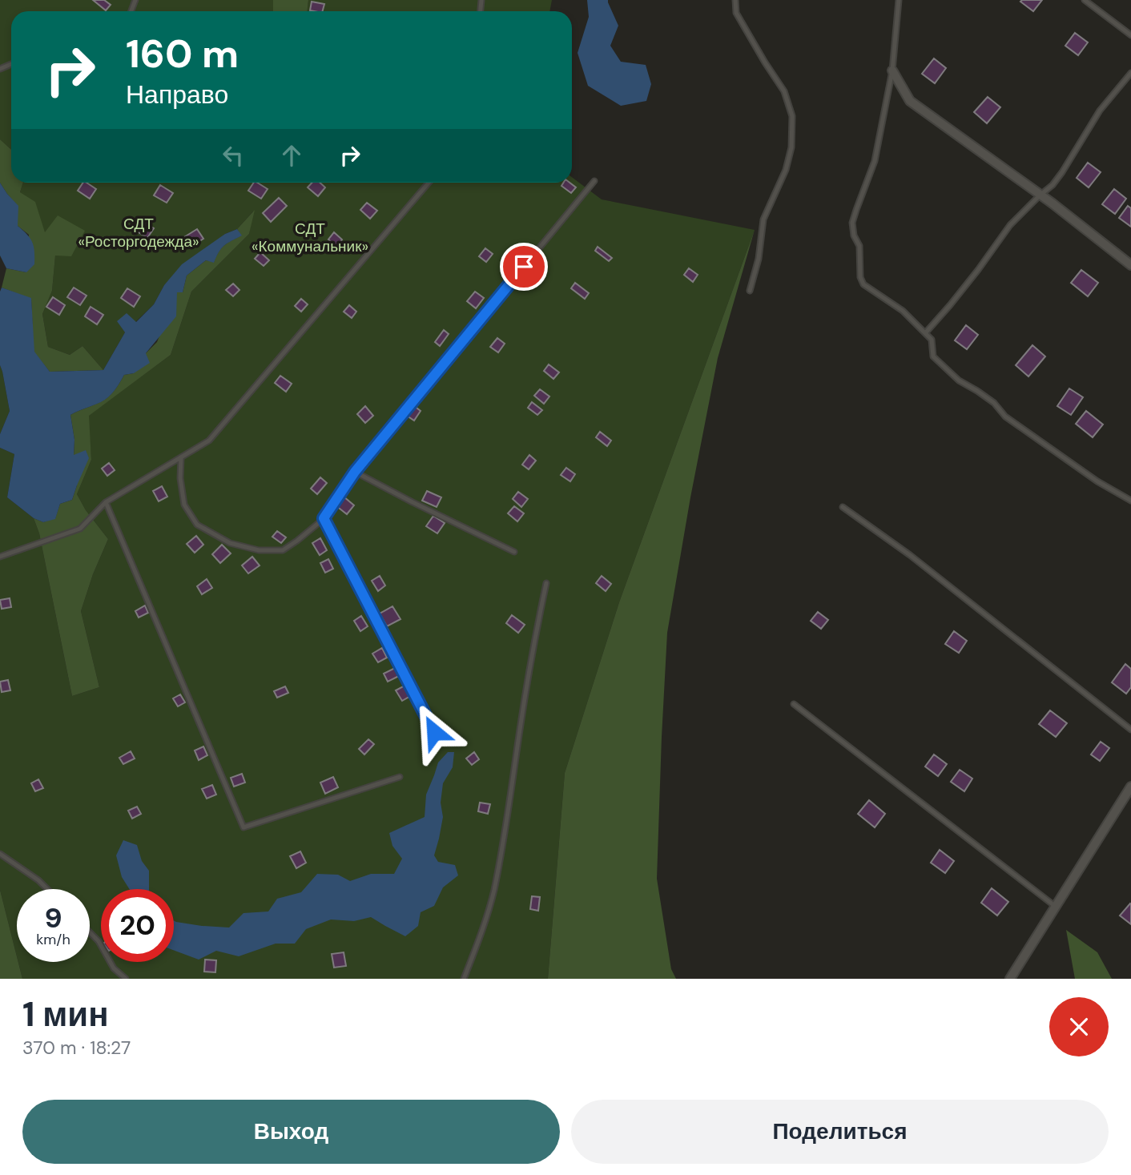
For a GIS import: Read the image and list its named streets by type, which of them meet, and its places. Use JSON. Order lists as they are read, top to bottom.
{
  "parks": ["СДТ «Росторгодежда»", "СДТ «Коммунальник»"],
  "page": {
    "turn": ["160 m", "Направо"],
    "speed": "9 km/h",
    "limit": "20",
    "heading": ["1 мин", "370 m · 18:27"],
    "buttons": ["Выход", "Поделиться"]
  }
}
